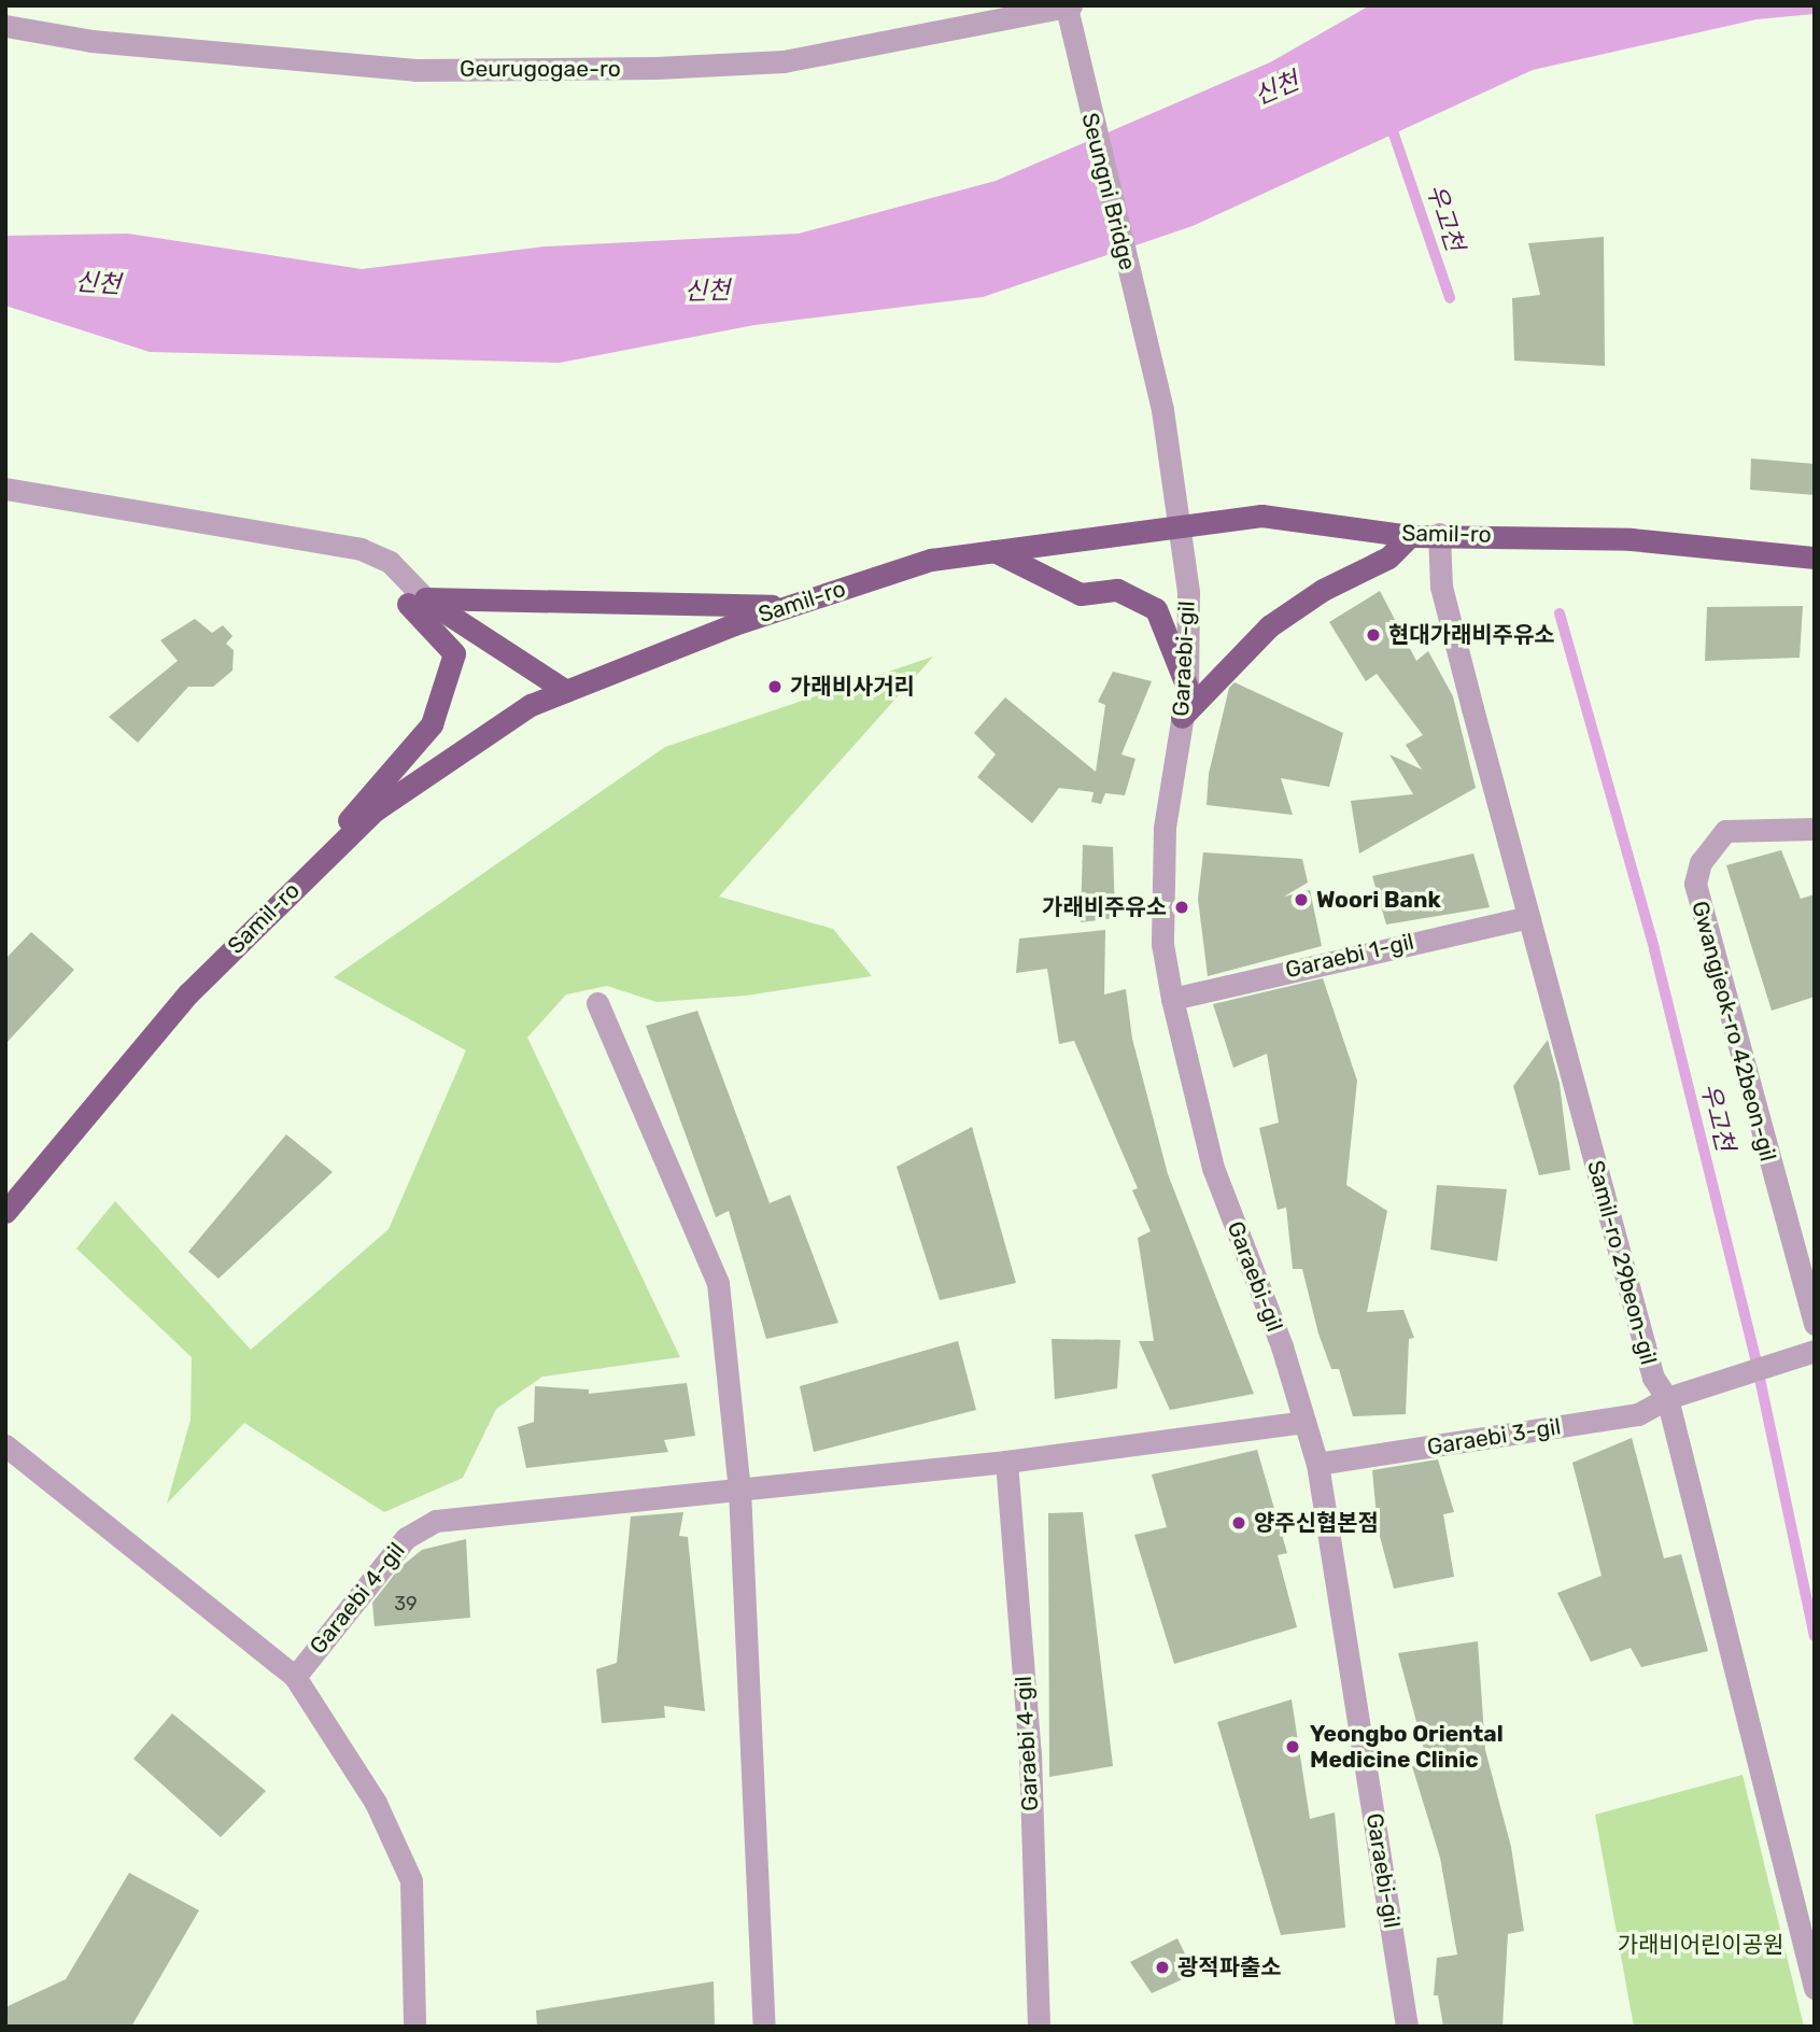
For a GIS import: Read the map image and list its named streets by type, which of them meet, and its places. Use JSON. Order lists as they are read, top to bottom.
{
  "streets": {
    "main road": ["Samil-ro"],
    "street": [
      "Geurugogae-ro",
      "Seungni Bridge",
      "Garaebi-gil",
      "Garaebi 1-gil",
      "Gwangjeok-ro 42beon-gil",
      "Samil-ro 29beon-gil",
      "Garaebi 3-gil",
      "Garaebi 4-gil"
    ]
  },
  "crossings": [
    ["Geurugogae-ro", "Seungni Bridge"],
    ["Seungni Bridge", "Samil-ro"],
    ["Seungni Bridge", "Garaebi-gil"],
    ["Samil-ro", "Garaebi-gil"],
    ["Samil-ro", "Samil-ro 29beon-gil"],
    ["Garaebi-gil", "Garaebi 1-gil"],
    ["Garaebi-gil", "Garaebi 3-gil"],
    ["Garaebi-gil", "Garaebi 4-gil"],
    ["Garaebi 1-gil", "Samil-ro 29beon-gil"],
    ["Samil-ro 29beon-gil", "Garaebi 3-gil"]
  ],
  "water": ["신천", "우고천"],
  "parks": ["가래비어린이공원"],
  "places": [
    "현대가래비주유소",
    "가래비사거리",
    "Woori Bank",
    "가래비주유소",
    "양주신협본점",
    "Yeongbo Oriental Medicine Clinic",
    "광적파출소"
  ],
  "house_numbers": ["39"]
}
